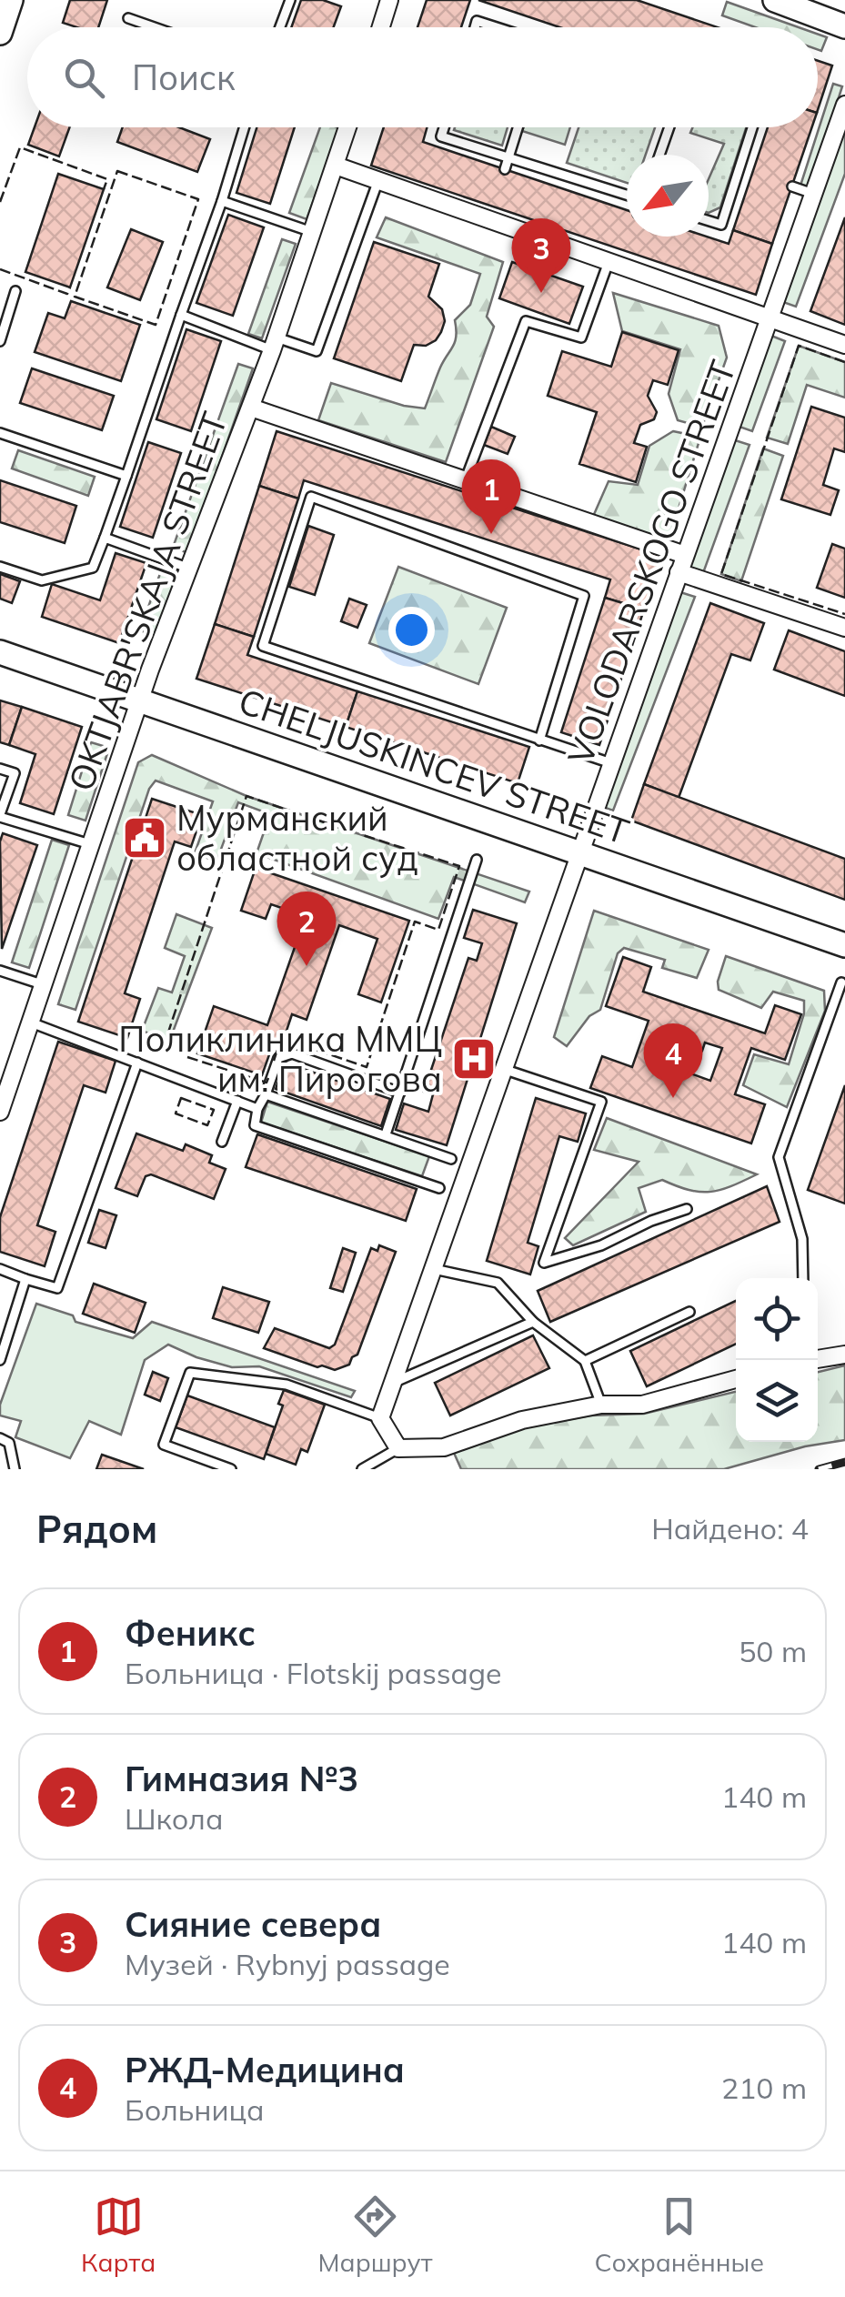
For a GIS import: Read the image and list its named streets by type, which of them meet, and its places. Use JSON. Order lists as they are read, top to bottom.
{
  "streets": {
    "main road": ["CHELJUSKINCEV STREET"],
    "street": ["VOLODARSKOGO STREET", "OKTJABR'SKAJA STREET"]
  },
  "crossings": [
    ["VOLODARSKOGO STREET", "CHELJUSKINCEV STREET"],
    ["OKTJABR'SKAJA STREET", "CHELJUSKINCEV STREET"]
  ],
  "places": {
    "public building": ["Мурманский областной суд"],
    "hospital": ["Поликлиника ММЦ им. Пирогова"]
  },
  "north": "bottom left",
  "page": {
    "search": "Поиск",
    "pins": [
      "3",
      "1",
      "2",
      "4"
    ],
    "heading": ["Рядом", "Найдено: 4"],
    "list": [
      {
        "mark": "1",
        "name": "Феникс",
        "note": "Больница · Flotskij passage",
        "value": "50 m"
      },
      {
        "mark": "2",
        "name": "Гимназия №3",
        "note": "Школа",
        "value": "140 m"
      },
      {
        "mark": "3",
        "name": "Сияние севера",
        "note": "Музей · Rybnyj passage",
        "value": "140 m"
      },
      {
        "mark": "4",
        "name": "РЖД-Медицина",
        "note": "Больница",
        "value": "210 m"
      }
    ],
    "nav": ["Карта", "Маршрут", "Сохранённые"]
  }
}
